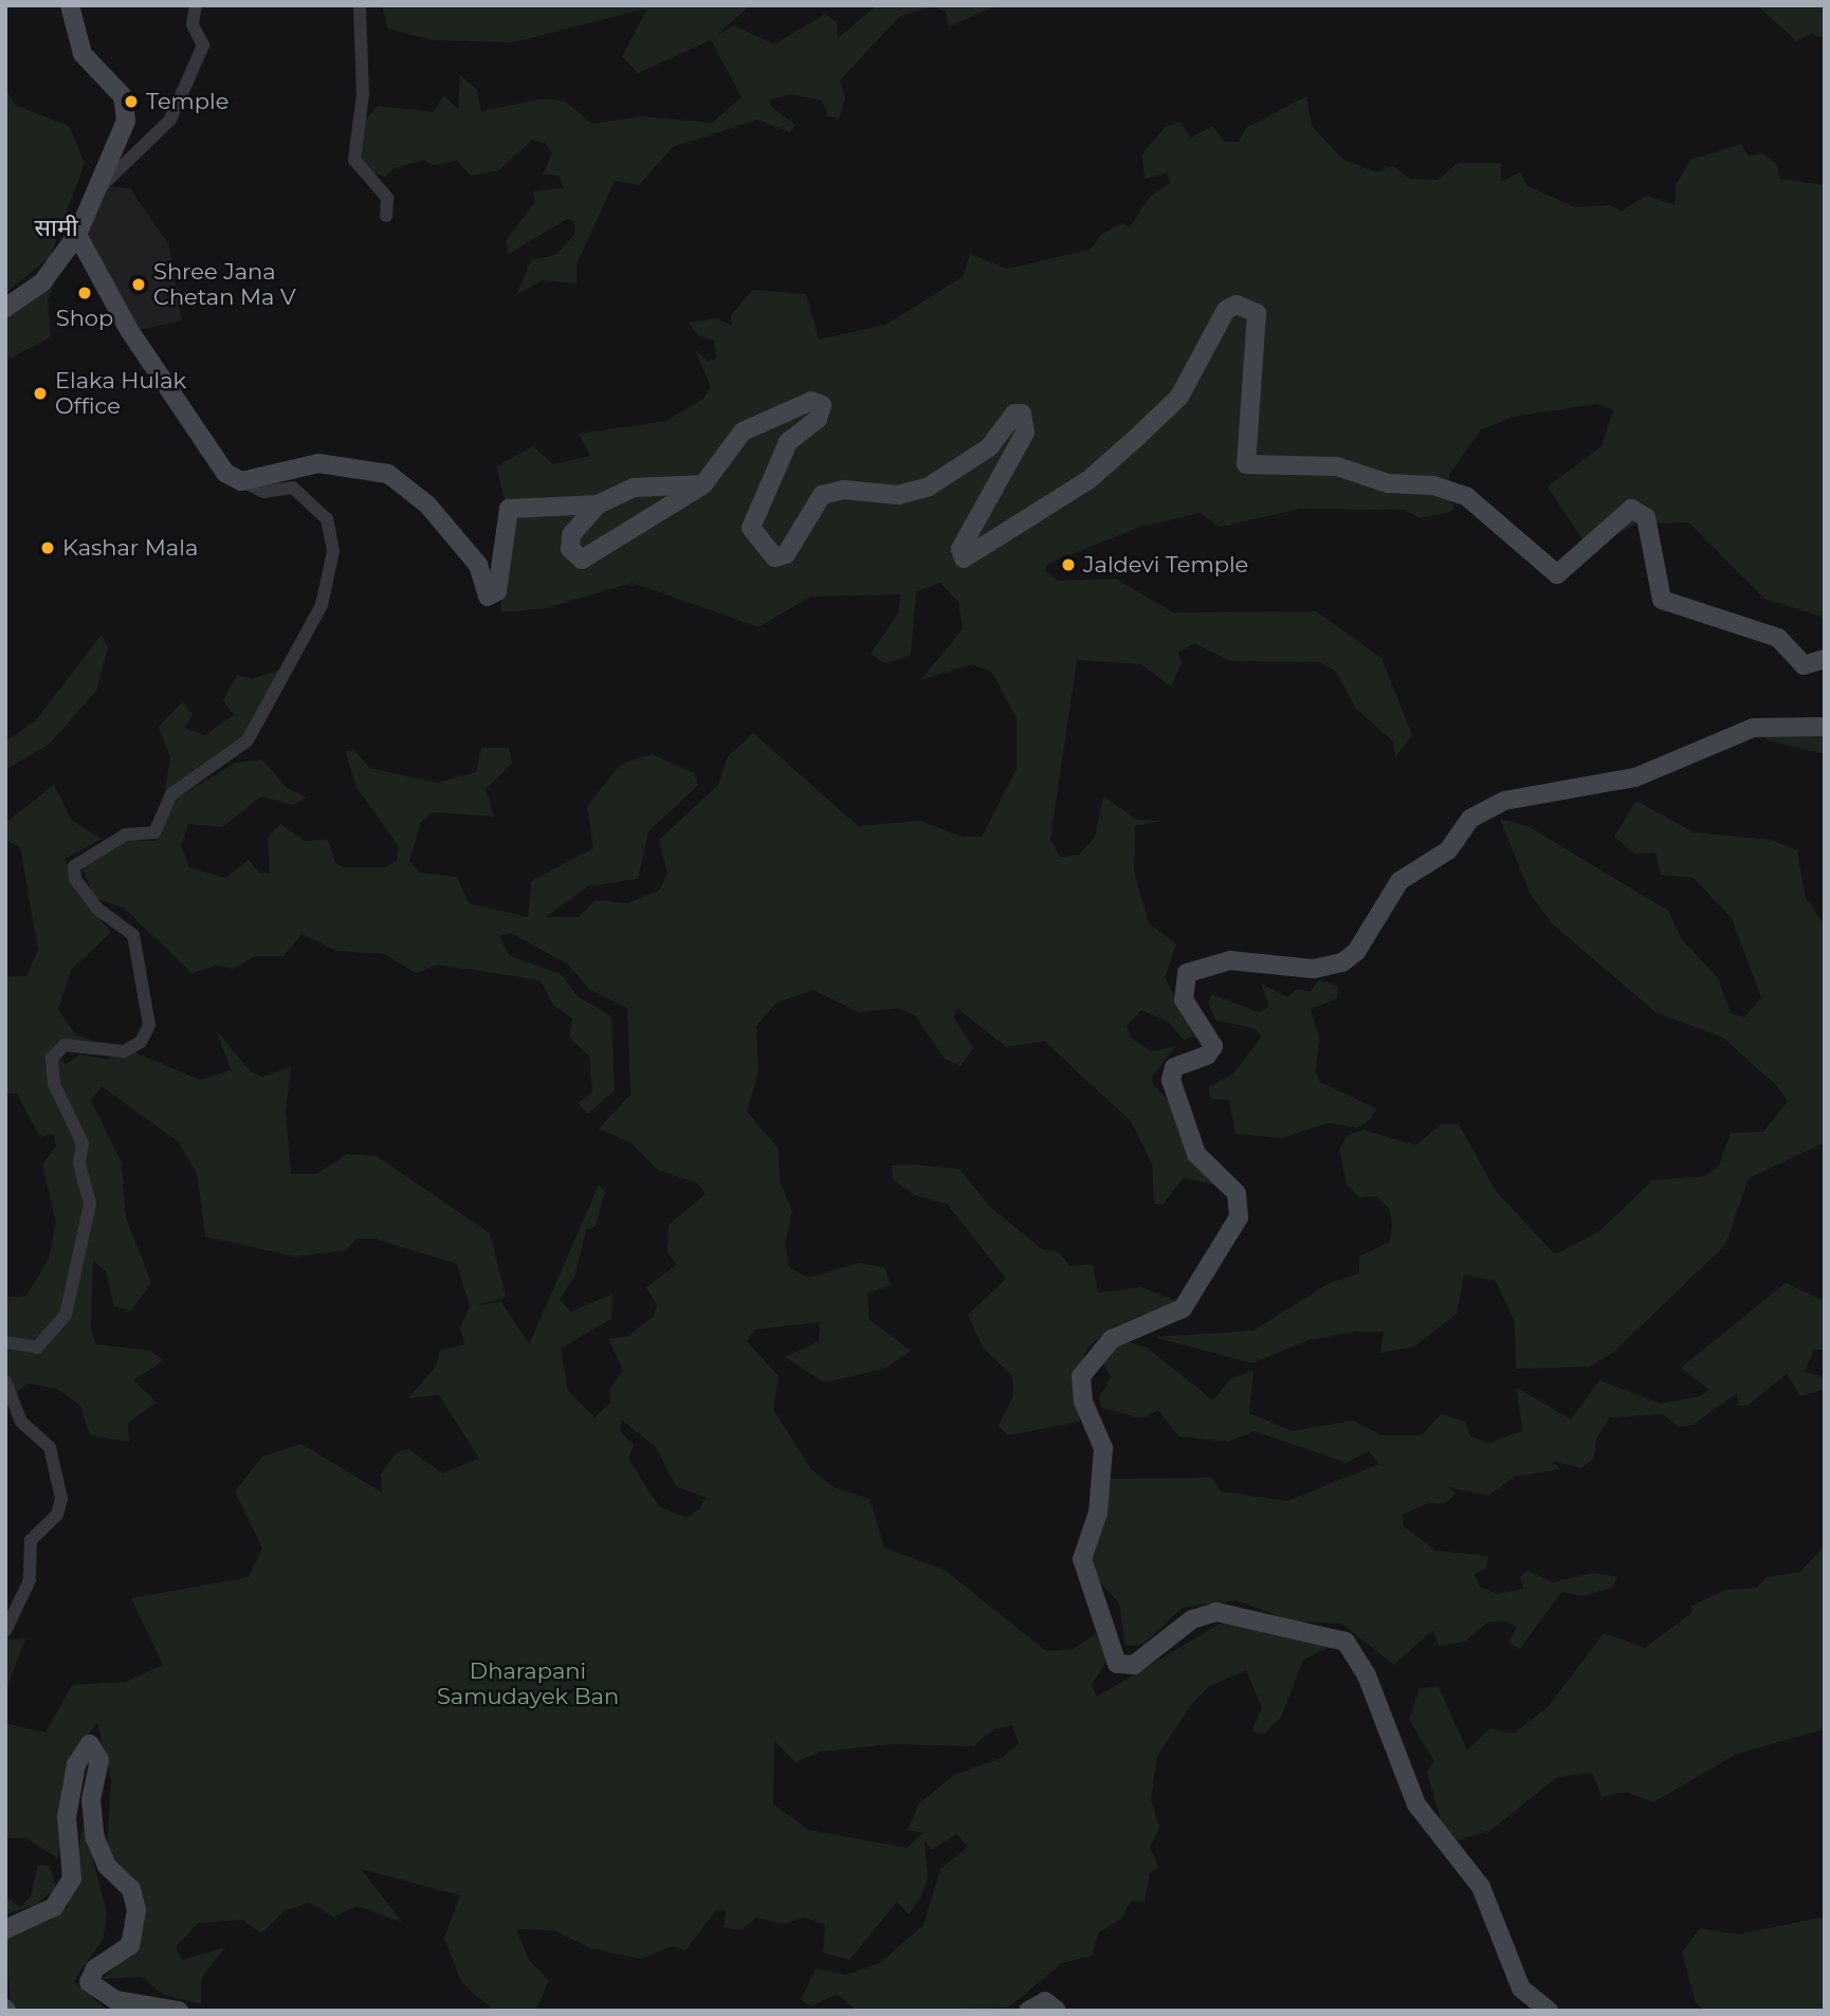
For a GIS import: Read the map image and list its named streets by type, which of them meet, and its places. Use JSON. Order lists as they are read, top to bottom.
{
  "districts": ["सामी"],
  "parks": ["Dharapani Samudayek Ban"],
  "places": [
    "Temple",
    "Shree Jana Chetan Ma V",
    "Shop",
    "Elaka Hulak Office",
    "Kashar Mala",
    "Jaldevi Temple"
  ]
}
